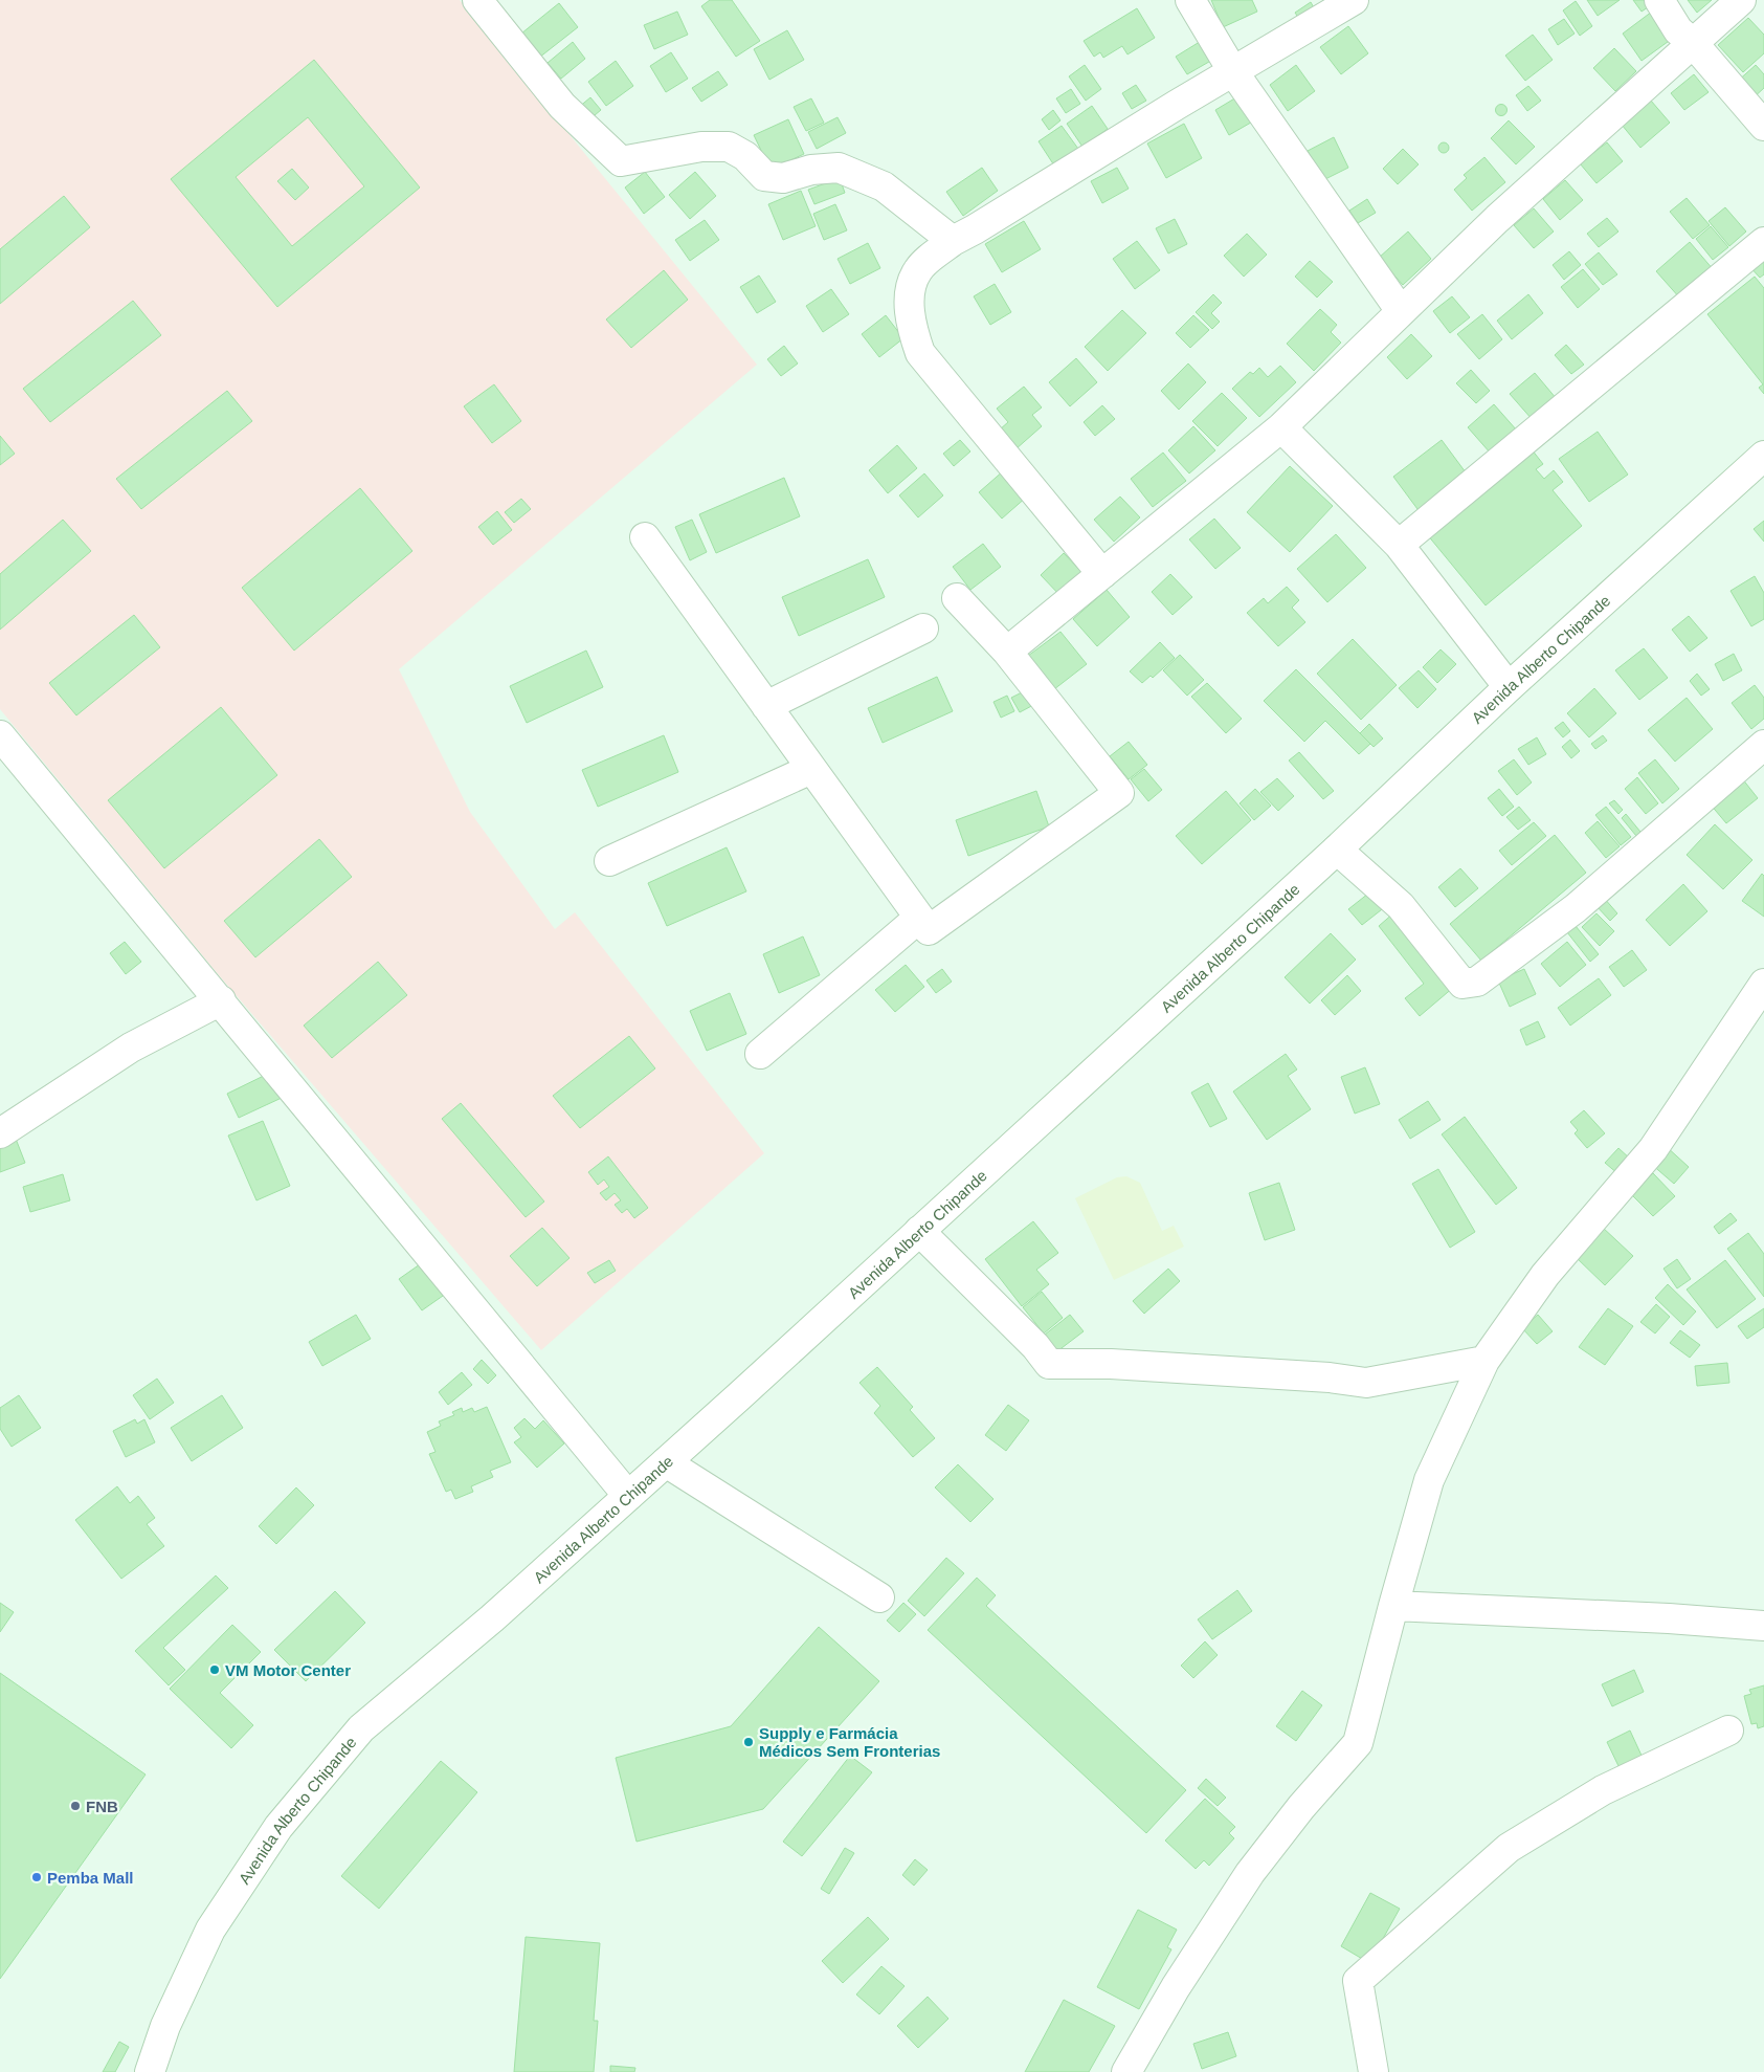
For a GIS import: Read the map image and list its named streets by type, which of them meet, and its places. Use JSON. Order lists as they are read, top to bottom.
{
  "streets": {
    "street": ["Avenida Alberto Chipande"]
  },
  "places": [
    "VM Motor Center",
    "Supply e Farmácia Médicos Sem Fronterias",
    "FNB",
    "Pemba Mall"
  ]
}
